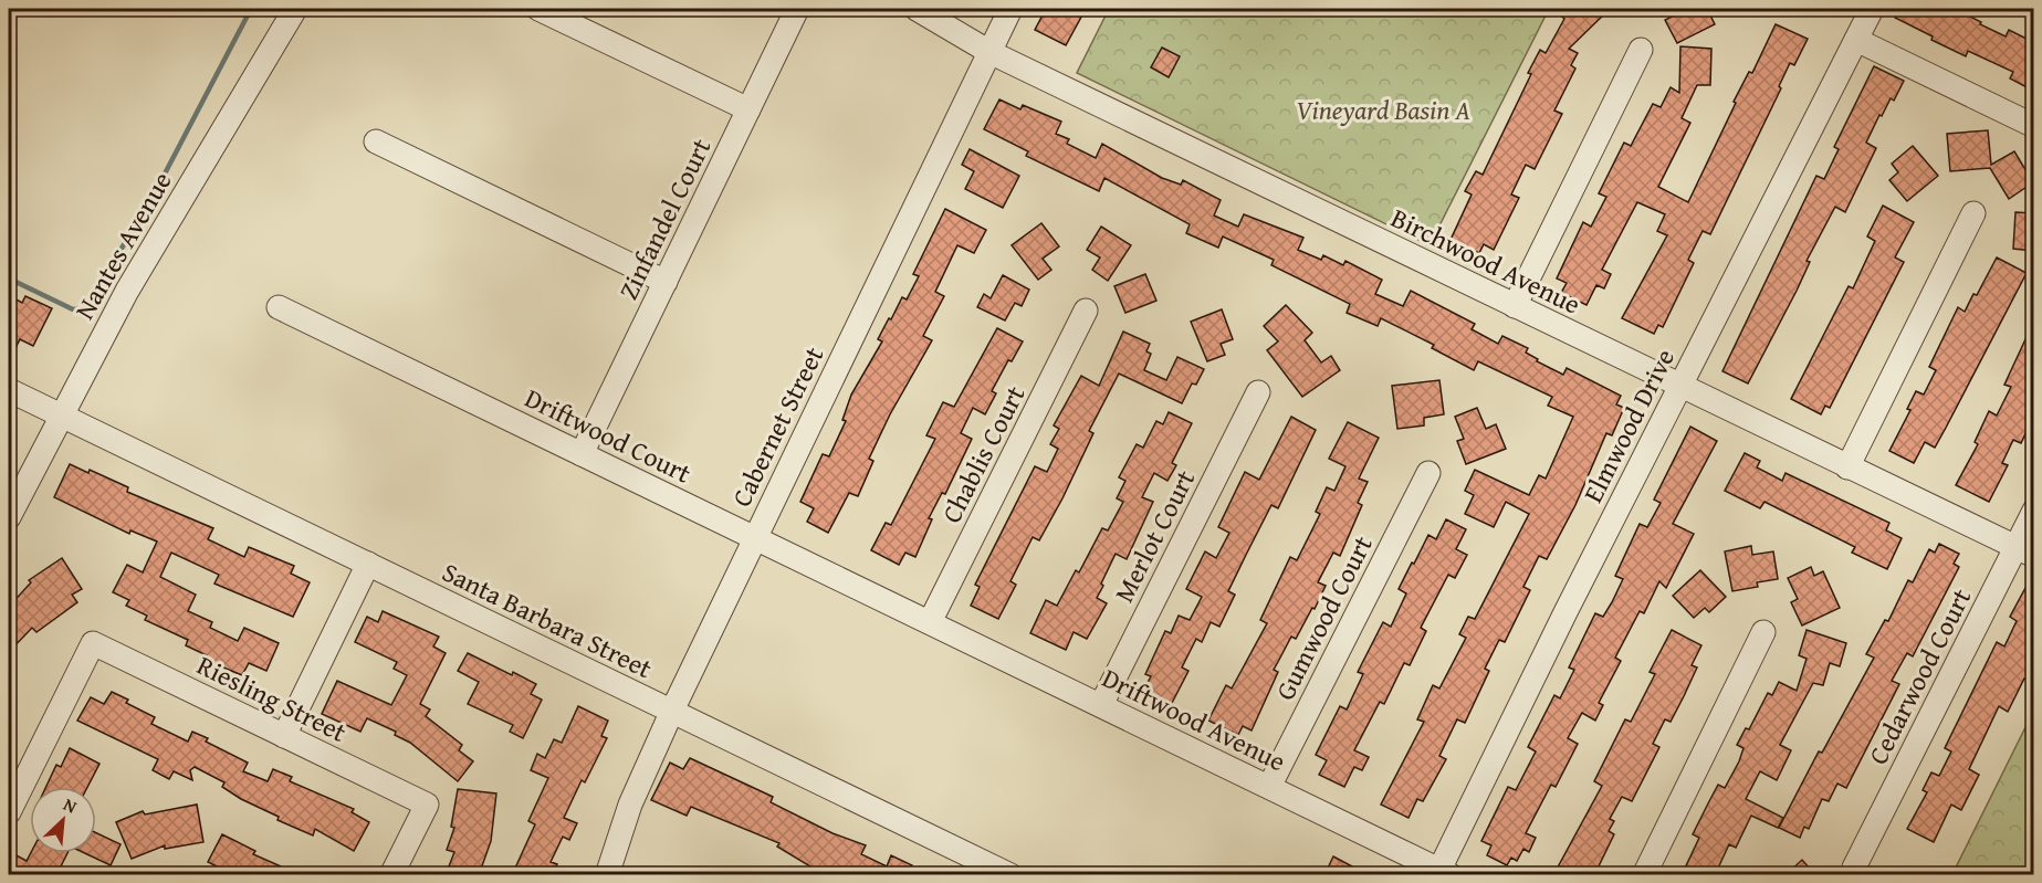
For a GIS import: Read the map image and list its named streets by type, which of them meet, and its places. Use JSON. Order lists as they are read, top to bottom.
{
  "streets": {
    "street": [
      "Zinfandel Court",
      "Nantes Avenue",
      "Birchwood Avenue",
      "Elmwood Drive",
      "Cabernet Street",
      "Driftwood Court",
      "Chablis Court",
      "Merlot Court",
      "Gumwood Court",
      "Santa Barbara Street",
      "Cedarwood Court",
      "Riesling Street",
      "Driftwood Avenue"
    ]
  },
  "crossings": [
    ["Zinfandel Court", "Driftwood Court"],
    ["Nantes Avenue", "Santa Barbara Street"],
    ["Birchwood Avenue", "Elmwood Drive"],
    ["Birchwood Avenue", "Cabernet Street"],
    ["Birchwood Avenue", "Cedarwood Court"],
    ["Elmwood Drive", "Driftwood Avenue"],
    ["Cabernet Street", "Driftwood Court"],
    ["Cabernet Street", "Santa Barbara Street"],
    ["Driftwood Court", "Chablis Court"],
    ["Driftwood Court", "Driftwood Avenue"],
    ["Chablis Court", "Driftwood Avenue"],
    ["Merlot Court", "Driftwood Avenue"],
    ["Gumwood Court", "Driftwood Avenue"]
  ],
  "parks": ["Vineyard Basin A"],
  "north": "top right"
}
